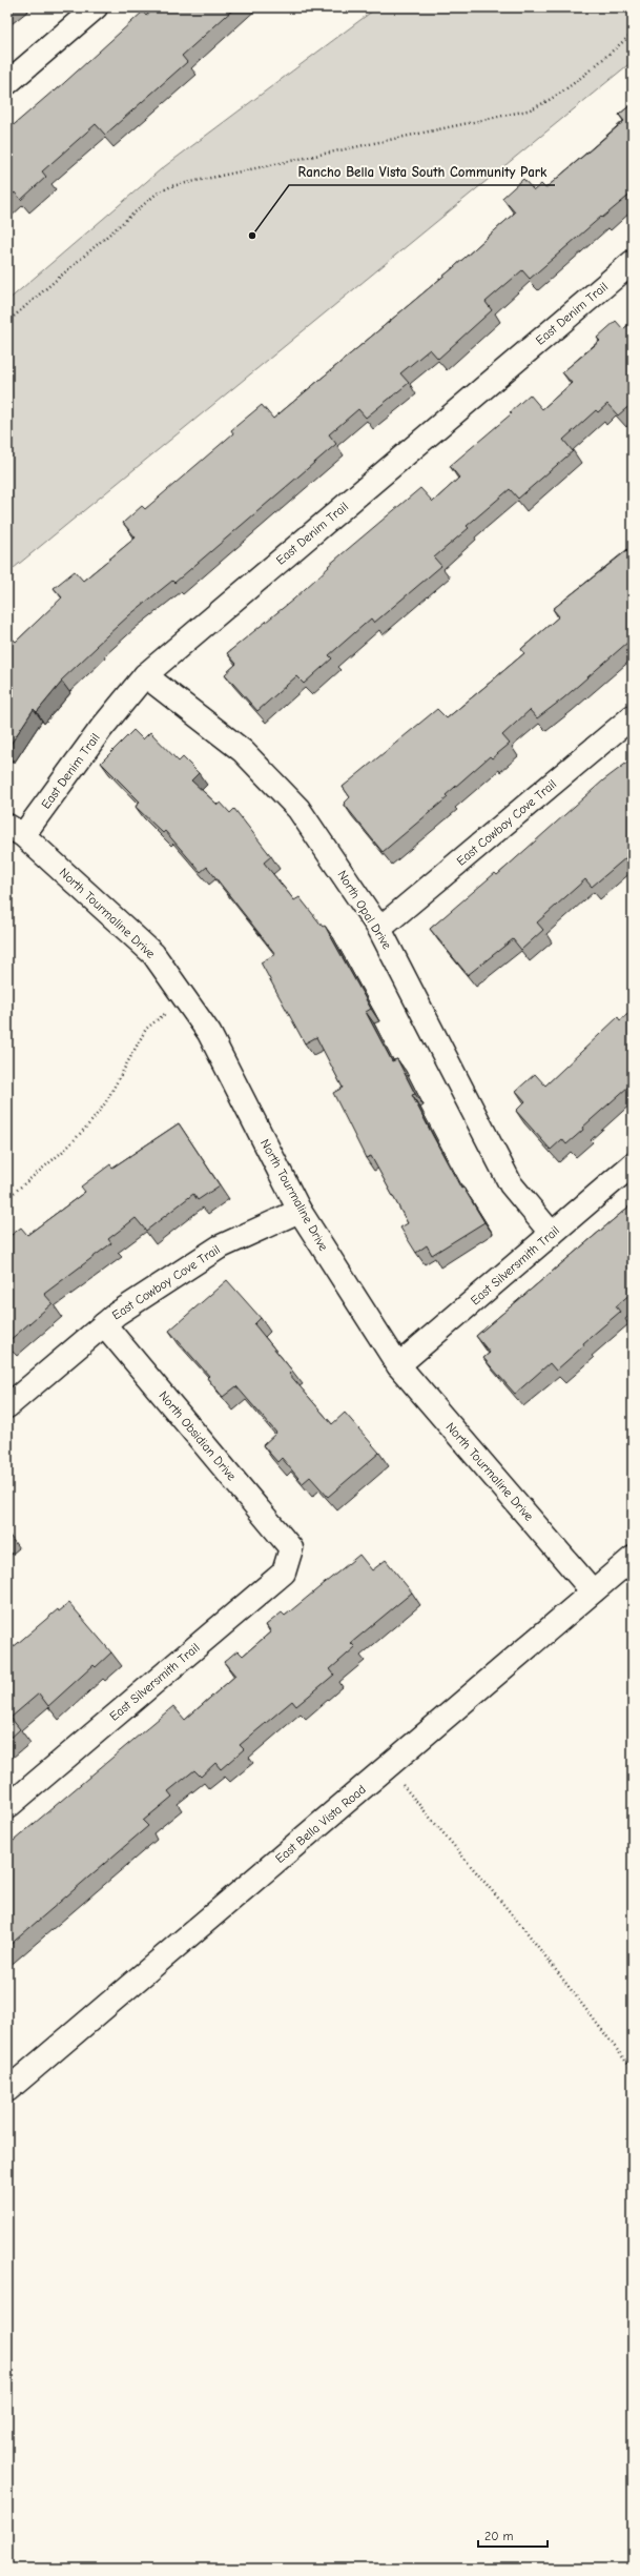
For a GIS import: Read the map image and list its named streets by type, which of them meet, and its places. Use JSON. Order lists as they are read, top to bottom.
{
  "streets": {
    "street": [
      "East Denim Trail",
      "East Cowboy Cove Trail",
      "North Opal Drive",
      "North Tourmaline Drive",
      "East Silversmith Trail",
      "North Obsidian Drive",
      "East Bella Vista Road"
    ]
  },
  "crossings": [
    ["East Denim Trail", "North Opal Drive"],
    ["East Denim Trail", "North Tourmaline Drive"],
    ["East Cowboy Cove Trail", "North Opal Drive"],
    ["East Cowboy Cove Trail", "North Tourmaline Drive"],
    ["East Cowboy Cove Trail", "North Obsidian Drive"],
    ["North Opal Drive", "East Silversmith Trail"],
    ["North Tourmaline Drive", "East Silversmith Trail"],
    ["North Tourmaline Drive", "East Bella Vista Road"],
    ["East Silversmith Trail", "North Obsidian Drive"]
  ],
  "places": ["Rancho Bella Vista South Community Park"],
  "scale_bar": "20 m"
}
